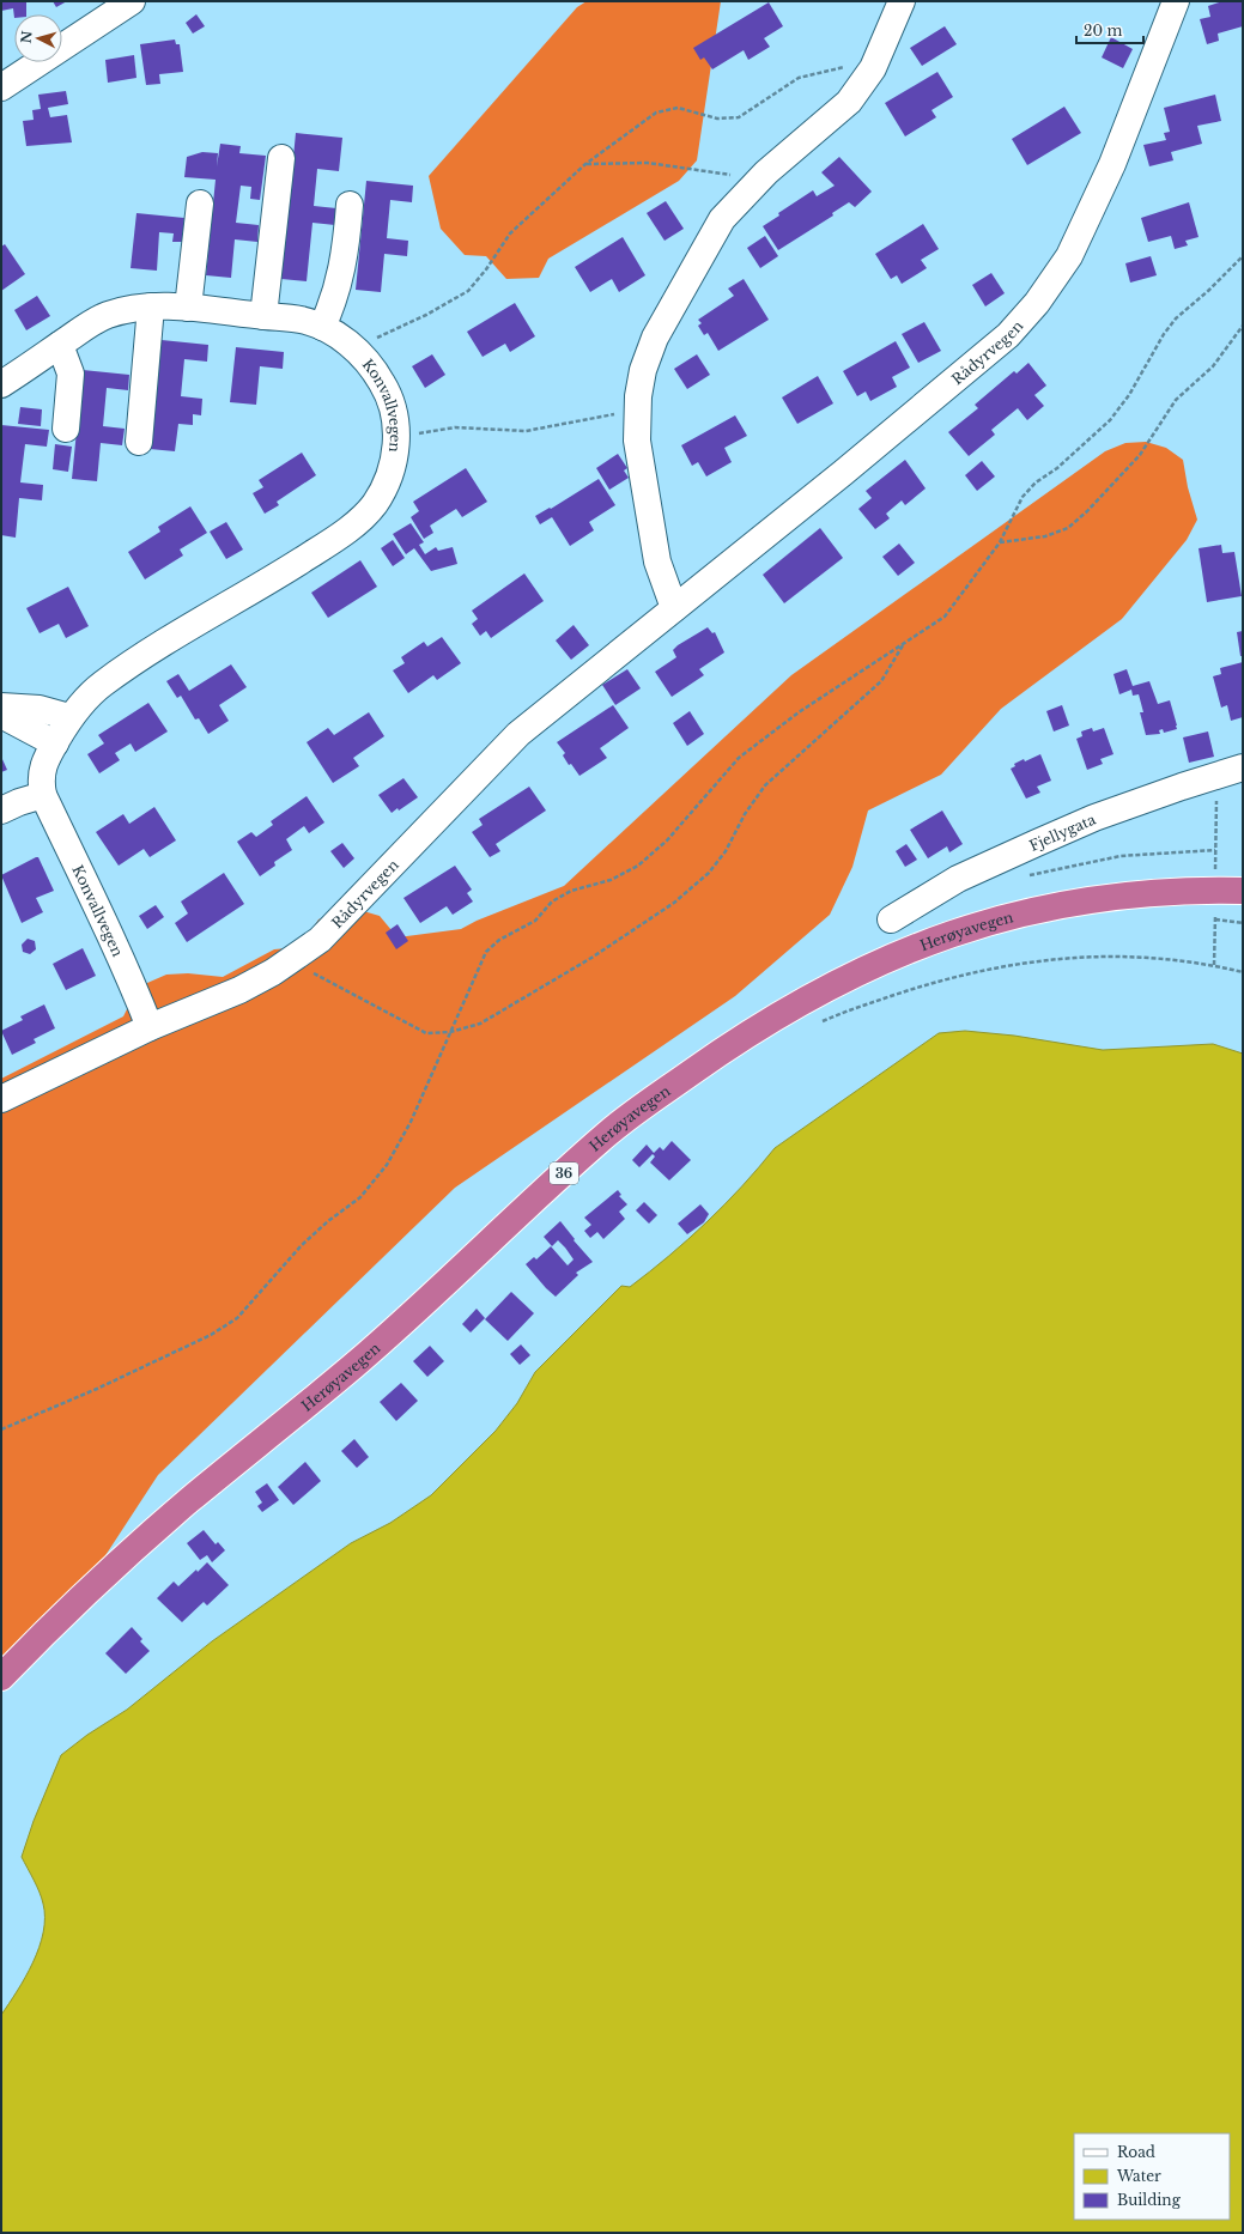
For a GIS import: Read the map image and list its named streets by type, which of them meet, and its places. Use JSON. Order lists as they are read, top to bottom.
{
  "streets": {
    "highway": ["Herøyavegen", "36"],
    "street": ["Rådyrvegen", "Konvallvegen", "Fjellygata"]
  },
  "crossings": [
    ["Rådyrvegen", "Konvallvegen"]
  ],
  "legend": ["Road", "Water", "Building"],
  "scale_bar": "20 m",
  "north": "left"
}
